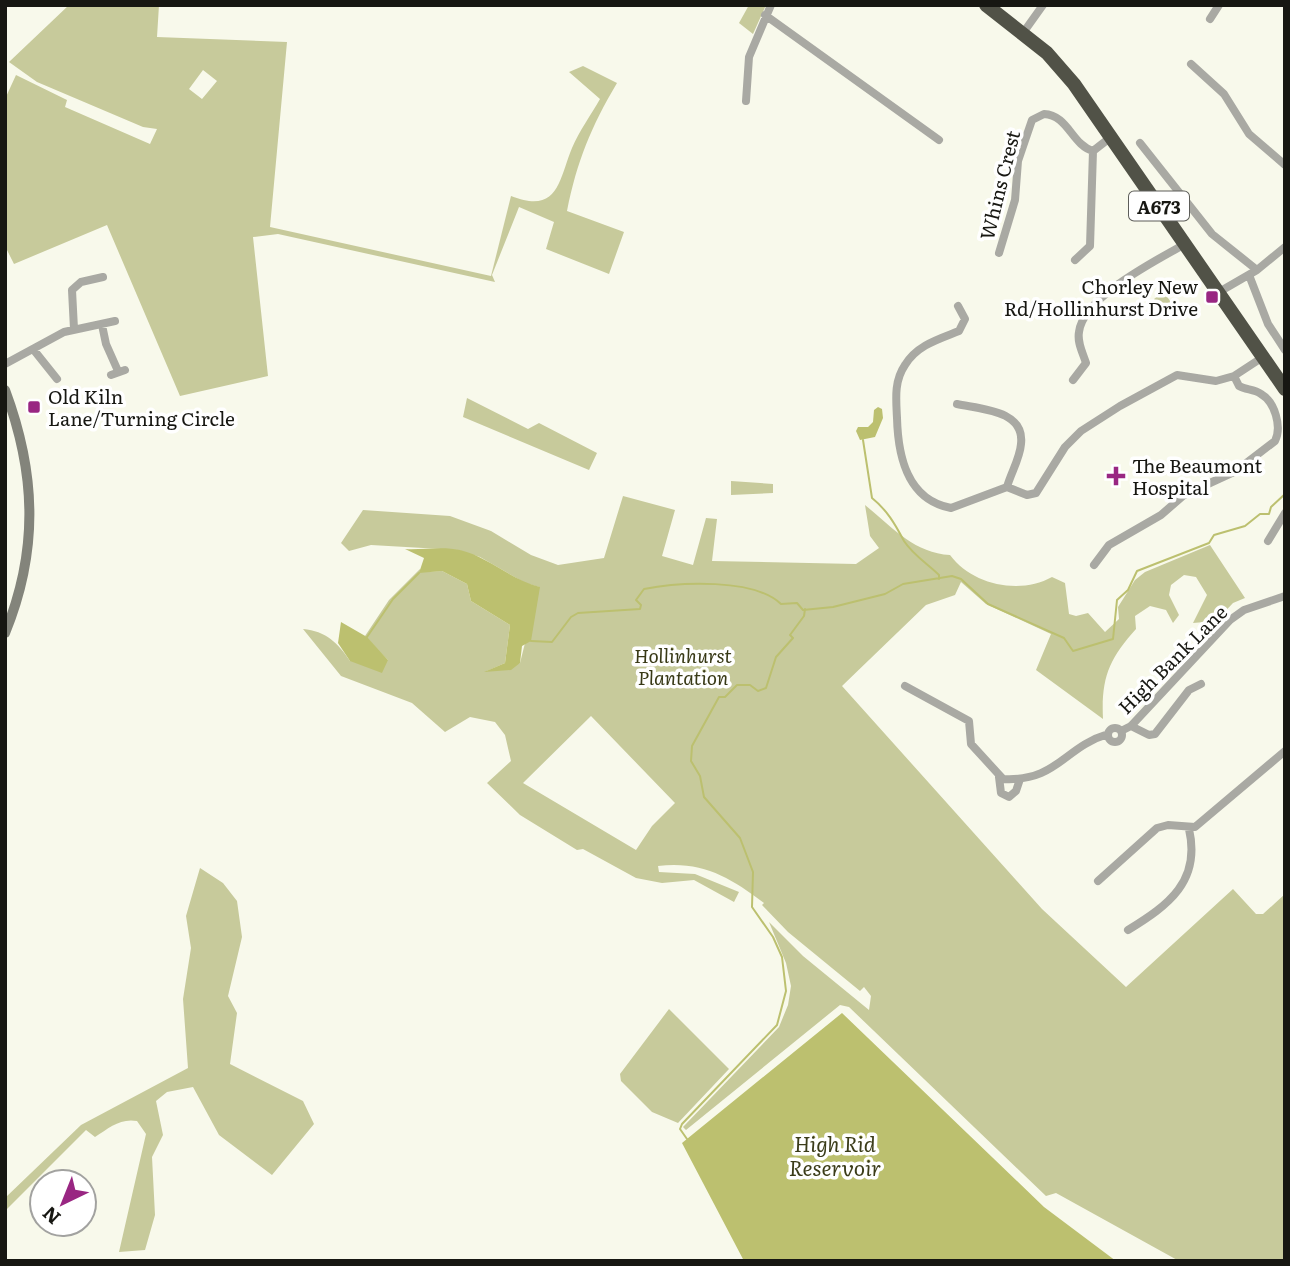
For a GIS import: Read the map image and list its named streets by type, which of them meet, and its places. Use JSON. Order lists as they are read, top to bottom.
{
  "streets": {
    "highway": ["A673"],
    "street": ["Whins Crest", "High Bank Lane"]
  },
  "water": ["High Rid Reservoir"],
  "parks": ["Hollinhurst Plantation"],
  "places": {
    "transit": ["Chorley New Rd/Hollinhurst Drive", "Old Kiln Lane/Turning Circle"],
    "health": ["The Beaumont Hospital"]
  },
  "north": "bottom left"
}
